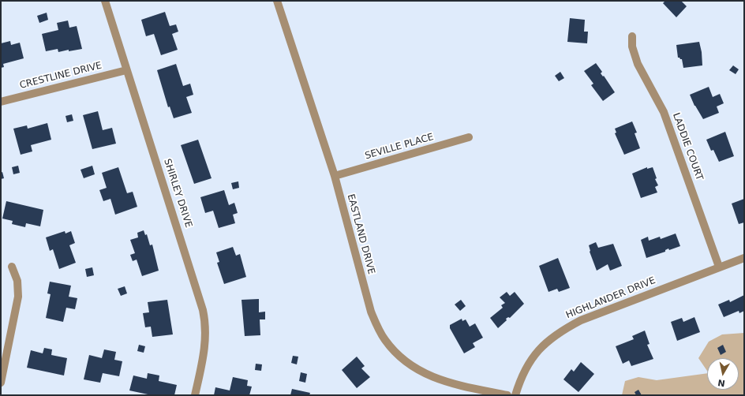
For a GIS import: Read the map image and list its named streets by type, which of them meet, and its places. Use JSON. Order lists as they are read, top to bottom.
{
  "streets": {
    "street": [
      "CRESTLINE DRIVE",
      "SEVILLE PLACE",
      "LADDIE COURT",
      "SHIRLEY DRIVE",
      "EASTLAND DRIVE",
      "HIGHLANDER DRIVE"
    ]
  },
  "crossings": [
    ["CRESTLINE DRIVE", "SHIRLEY DRIVE"],
    ["SEVILLE PLACE", "EASTLAND DRIVE"],
    ["LADDIE COURT", "HIGHLANDER DRIVE"]
  ],
  "north": "bottom"
}
